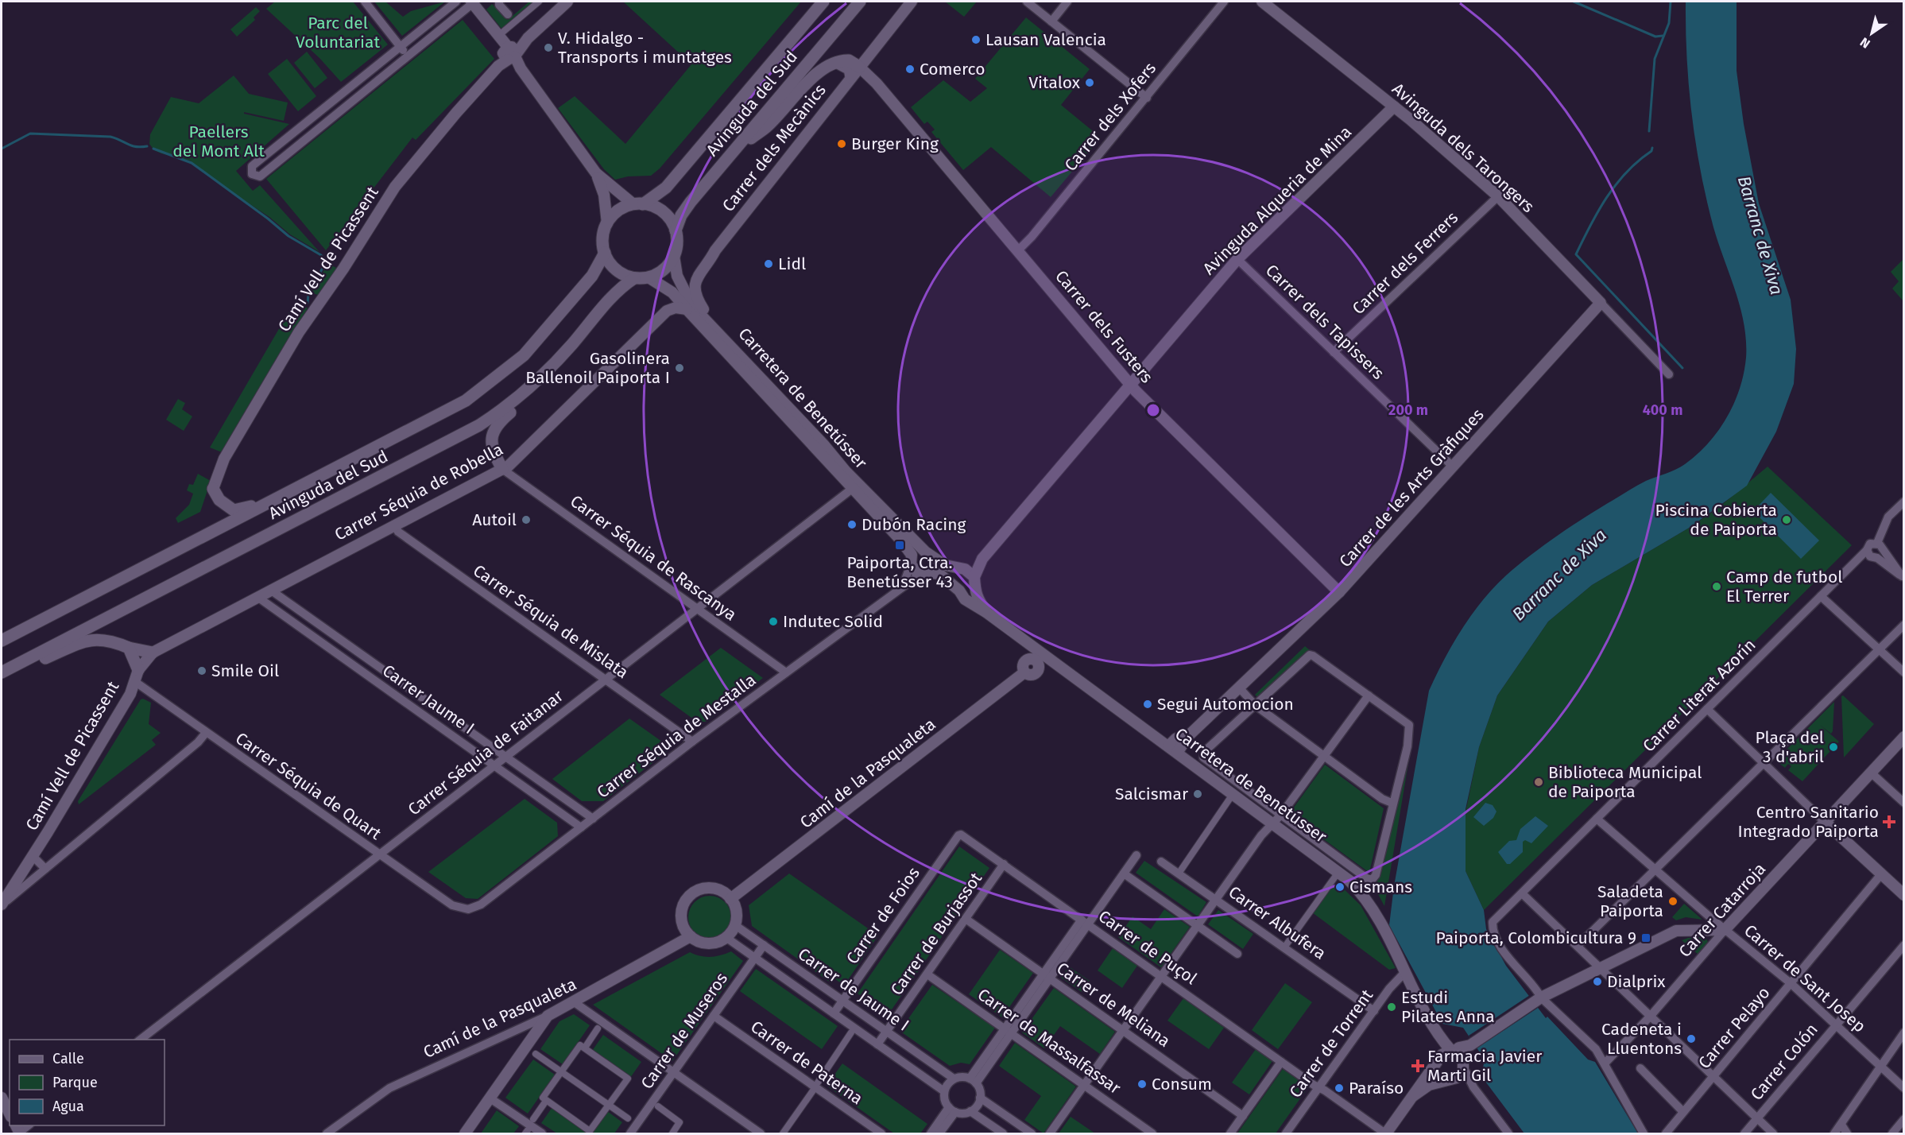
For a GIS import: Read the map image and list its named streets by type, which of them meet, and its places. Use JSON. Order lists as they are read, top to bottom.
{
  "streets": {
    "main road": ["Avinguda del Sud"],
    "street": [
      "Carrer dels Xofers",
      "Carrer dels Mecànics",
      "Avinguda dels Tarongers",
      "Avinguda Alqueria de Mina",
      "Camí Vell de Picassent",
      "Carrer dels Ferrers",
      "Carrer dels Tapissers",
      "Carrer dels Fusters",
      "Carretera de Benetússer",
      "Carrer de les Arts Gràfiques",
      "Carrer Séquia de Robella",
      "Carrer Séquia de Rascanya",
      "Carrer Séquia de Mislata",
      "Carrer Literat Azorín",
      "Carrer Jaume I",
      "Carrer Séquia de Mestalla",
      "Carrer Séquia de Faitanar",
      "Camí de la Pasqualeta",
      "Carrer Séquia de Quart",
      "Carrer Catarroja",
      "Carrer de Foios",
      "Carrer Albufera",
      "Carrer de Burjassot",
      "Carrer de Puçol",
      "Carrer de Sant Josep",
      "Carrer de Jaume I",
      "Carrer de Meliana",
      "Carrer Pelayo",
      "Carrer de Museros",
      "Carrer de Massalfassar",
      "Carrer de Torrent",
      "Carrer Colón",
      "Carrer de Paterna"
    ]
  },
  "crossings": [
    ["Avinguda del Sud", "Carretera de Benetússer"],
    ["Carrer dels Xofers", "Carrer dels Fusters"],
    ["Carrer dels Mecànics", "Carrer dels Fusters"],
    ["Carrer dels Mecànics", "Carretera de Benetússer"],
    ["Avinguda dels Tarongers", "Avinguda Alqueria de Mina"],
    ["Avinguda dels Tarongers", "Carrer dels Ferrers"],
    ["Avinguda dels Tarongers", "Carrer de les Arts Gràfiques"],
    ["Avinguda Alqueria de Mina", "Carrer dels Tapissers"],
    ["Avinguda Alqueria de Mina", "Carrer dels Fusters"],
    ["Avinguda Alqueria de Mina", "Carretera de Benetússer"],
    ["Camí Vell de Picassent", "Carrer Séquia de Robella"],
    ["Camí Vell de Picassent", "Carrer Séquia de Quart"],
    ["Carrer dels Ferrers", "Carrer dels Tapissers"],
    ["Carrer dels Tapissers", "Carrer de les Arts Gràfiques"],
    ["Carrer dels Fusters", "Carrer de les Arts Gràfiques"],
    ["Carretera de Benetússer", "Carrer de les Arts Gràfiques"],
    ["Carretera de Benetússer", "Carrer Séquia de Robella"],
    ["Carretera de Benetússer", "Carrer Séquia de Mestalla"],
    ["Carretera de Benetússer", "Carrer Séquia de Faitanar"],
    ["Carretera de Benetússer", "Camí de la Pasqualeta"],
    ["Carretera de Benetússer", "Carrer de Torrent"],
    ["Carrer Séquia de Robella", "Carrer Séquia de Rascanya"],
    ["Carrer Séquia de Robella", "Carrer Séquia de Mislata"],
    ["Carrer Séquia de Robella", "Carrer Jaume I"],
    ["Carrer Séquia de Robella", "Carrer Séquia de Quart"],
    ["Carrer Séquia de Rascanya", "Carrer Séquia de Mestalla"],
    ["Carrer Séquia de Rascanya", "Carrer Séquia de Faitanar"],
    ["Carrer Séquia de Mislata", "Carrer Séquia de Mestalla"],
    ["Carrer Séquia de Mislata", "Carrer Séquia de Faitanar"],
    ["Carrer Literat Azorín", "Carrer de Sant Josep"],
    ["Carrer Jaume I", "Carrer Séquia de Mestalla"],
    ["Carrer Jaume I", "Carrer Séquia de Faitanar"],
    ["Carrer Séquia de Mestalla", "Carrer Séquia de Quart"],
    ["Carrer Séquia de Faitanar", "Carrer Séquia de Quart"],
    ["Camí de la Pasqualeta", "Carrer de Jaume I"],
    ["Carrer Catarroja", "Carrer de Sant Josep"],
    ["Carrer de Foios", "Carrer de Puçol"],
    ["Carrer de Foios", "Carrer de Jaume I"],
    ["Carrer Albufera", "Carrer de Torrent"],
    ["Carrer de Burjassot", "Carrer de Puçol"],
    ["Carrer de Burjassot", "Carrer de Jaume I"],
    ["Carrer de Burjassot", "Carrer de Meliana"],
    ["Carrer de Burjassot", "Carrer de Massalfassar"],
    ["Carrer de Puçol", "Carrer de Torrent"],
    ["Carrer de Sant Josep", "Carrer Pelayo"],
    ["Carrer de Sant Josep", "Carrer Colón"],
    ["Carrer de Jaume I", "Carrer de Museros"],
    ["Carrer de Museros", "Carrer de Paterna"]
  ],
  "water": ["Barranc de Xiva"],
  "parks": ["Parc del Voluntariat", "Paellers del Mont Alt"],
  "places": {
    "other": [
      "Lausan Valencia",
      "V. Hidalgo - Transports i muntatges",
      "Comerco",
      "Vitalox",
      "Burger King",
      "Lidl",
      "Gasolinera Ballenoil Paiporta I",
      "Autoil",
      "Piscina Cobierta de Paiporta",
      "Dubón Racing",
      "Camp de futbol El Terrer",
      "Indutec Solid",
      "Smile Oil",
      "Segui Automocion",
      "Plaça del 3 d'abril",
      "Biblioteca Municipal de Paiporta",
      "Salcismar",
      "Cismans",
      "Saladeta Paiporta",
      "Dialprix",
      "Estudi Pilates Anna",
      "Cadeneta i Lluentons",
      "Consum",
      "Paraíso"
    ],
    "transit": ["Paiporta, Ctra. Benetússer 43", "Paiporta, Colombicultura 9"],
    "health": ["Centro Sanitario Integrado Paiporta", "Farmacia Javier Marti Gil"]
  },
  "legend": ["Calle", "Parque", "Agua"],
  "north": "bottom left",
  "rings": ["200 m", "400 m"]
}
